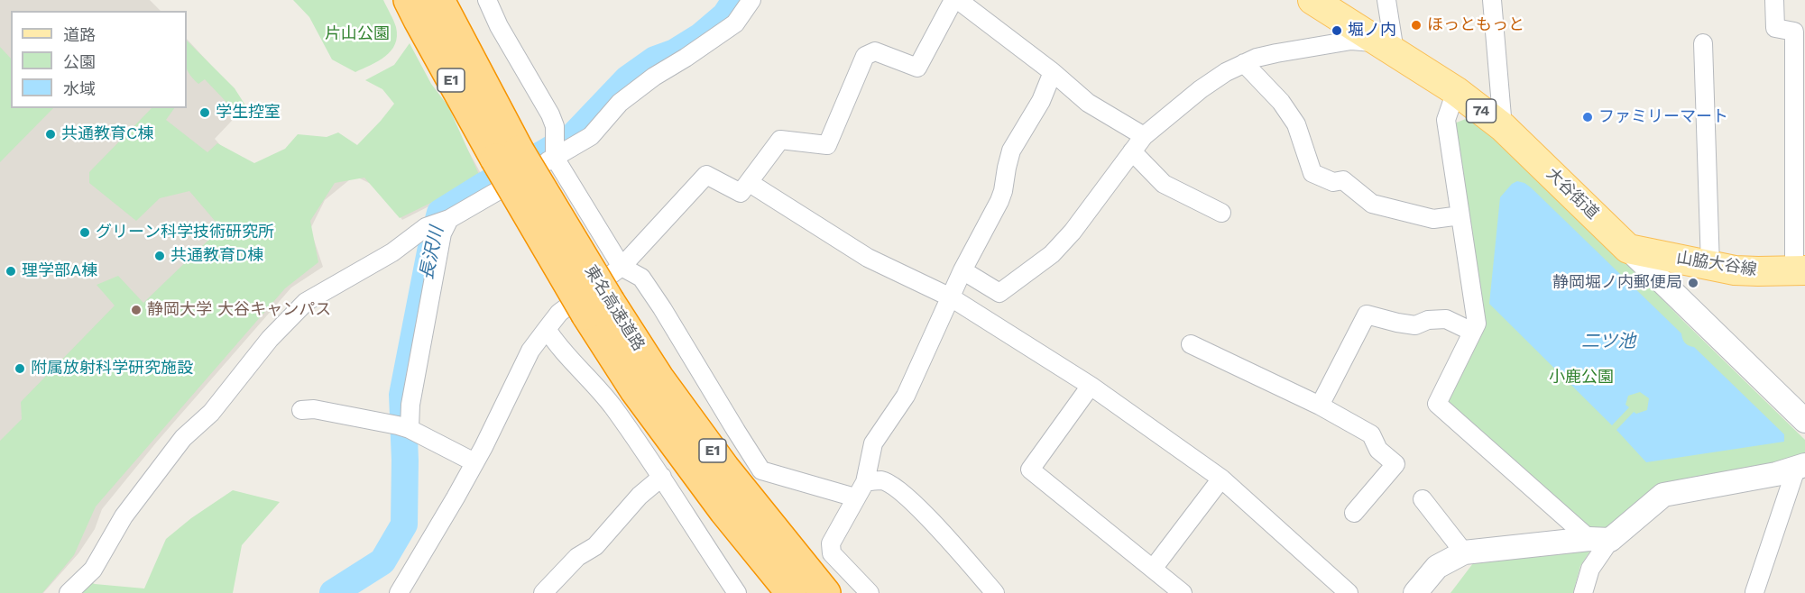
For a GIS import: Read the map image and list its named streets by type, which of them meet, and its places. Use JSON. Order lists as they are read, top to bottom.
{
  "streets": {
    "highway": ["E1", "東名高速道路"],
    "main road": ["74", "大谷街道", "山脇大谷線"]
  },
  "crossings": [
    ["大谷街道", "山脇大谷線"]
  ],
  "water": ["長沢川", "二ツ池"],
  "parks": ["片山公園", "小鹿公園"],
  "places": [
    "ほっともっと",
    "堀ノ内",
    "学生控室",
    "ファミリーマート",
    "共通教育C棟",
    "グリーン科学技術研究所",
    "共通教育D棟",
    "理学部A棟",
    "静岡堀ノ内郵便局",
    "静岡大学 大谷キャンパス",
    "附属放射科学研究施設"
  ],
  "legend": ["道路", "公園", "水域"]
}
